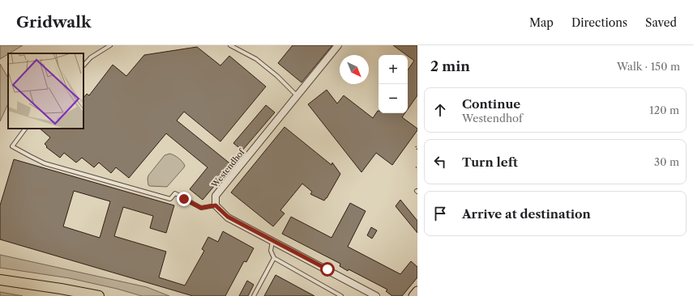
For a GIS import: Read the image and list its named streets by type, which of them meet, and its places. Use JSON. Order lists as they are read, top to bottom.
{
  "streets": {
    "street": ["Westendhof"]
  },
  "north": "bottom right",
  "page": {
    "header": "Gridwalk",
    "nav": ["Map", "Directions", "Saved"],
    "heading": ["2 min", "Walk · 150 m"],
    "map_buttons": ["+", "−"],
    "list": [
      ["Continue", "Westendhof", "120 m"],
      ["Turn left", "30 m"],
      "Arrive at destination"
    ]
  }
}
